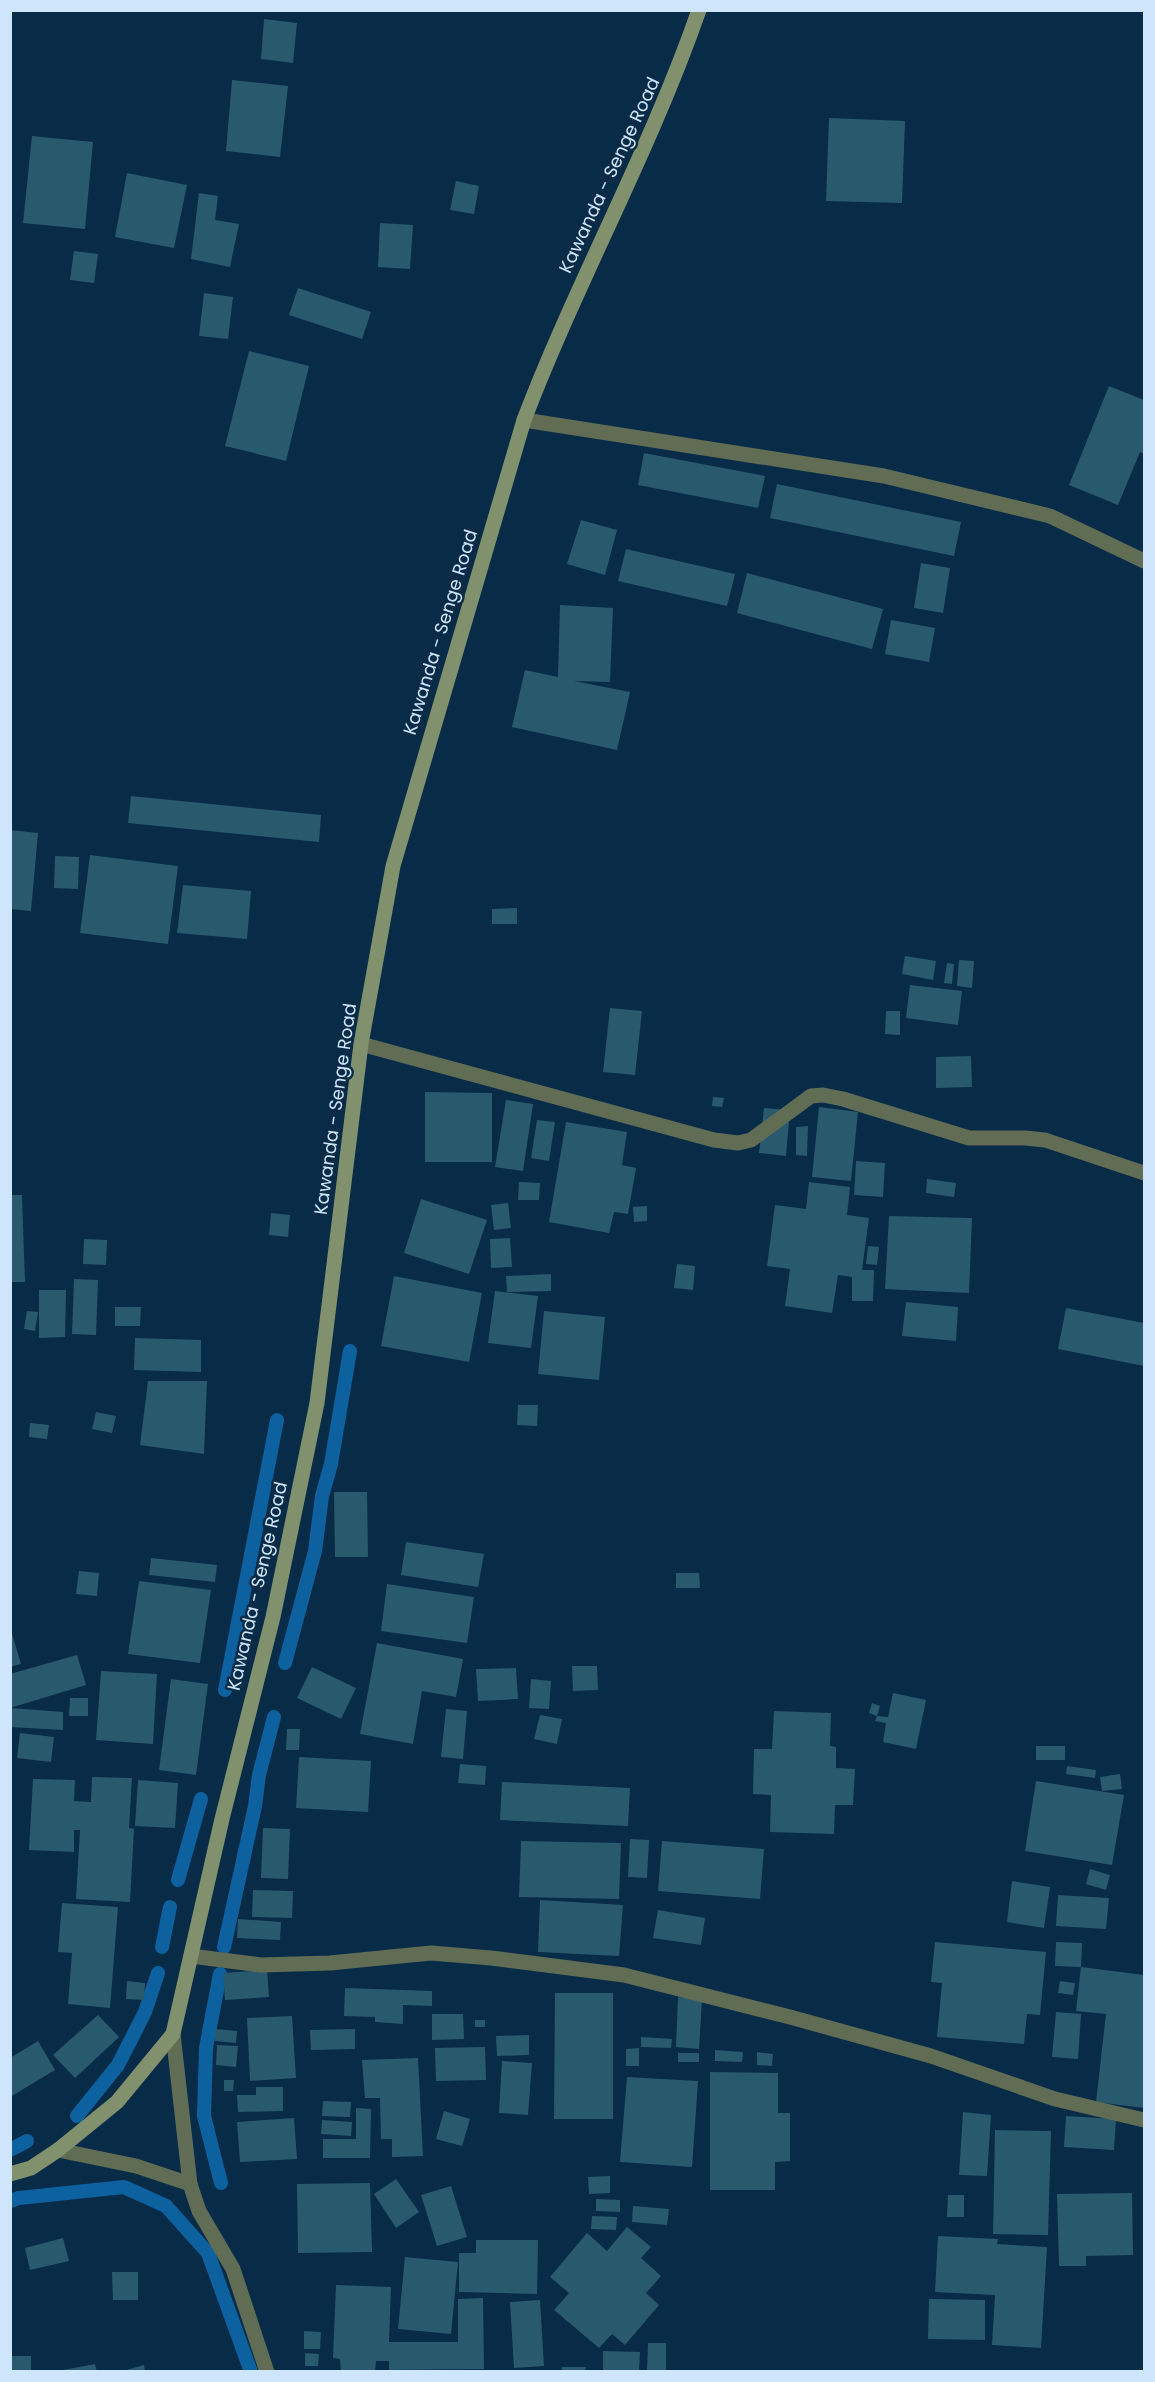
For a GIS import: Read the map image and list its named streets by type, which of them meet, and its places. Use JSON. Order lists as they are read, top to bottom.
{
  "streets": {
    "street": ["Kawanda - Senge Road"]
  }
}
